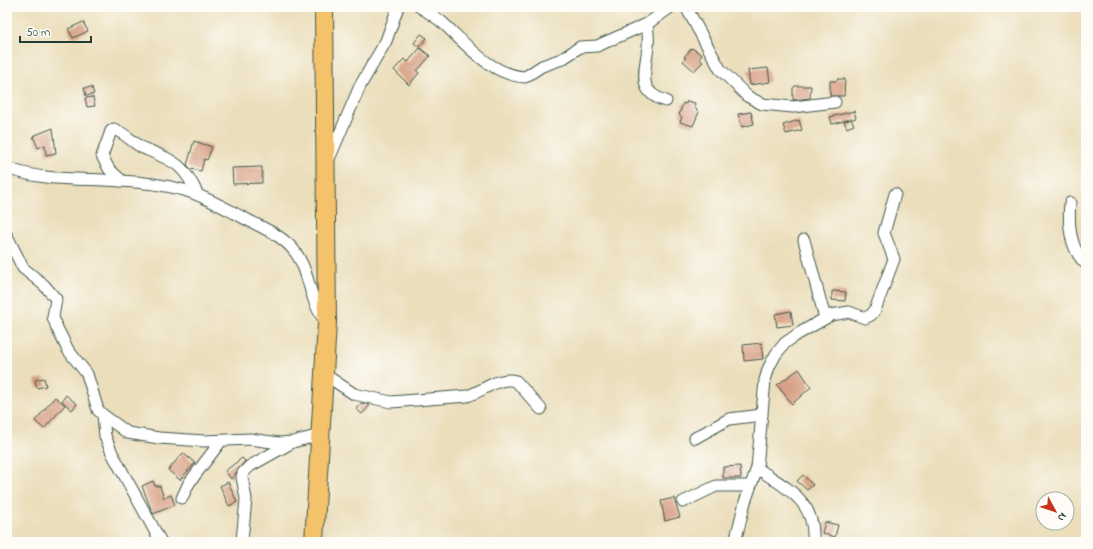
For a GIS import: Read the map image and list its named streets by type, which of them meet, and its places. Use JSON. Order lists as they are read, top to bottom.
{
  "scale_bar": "50 m",
  "north": "bottom right"
}
